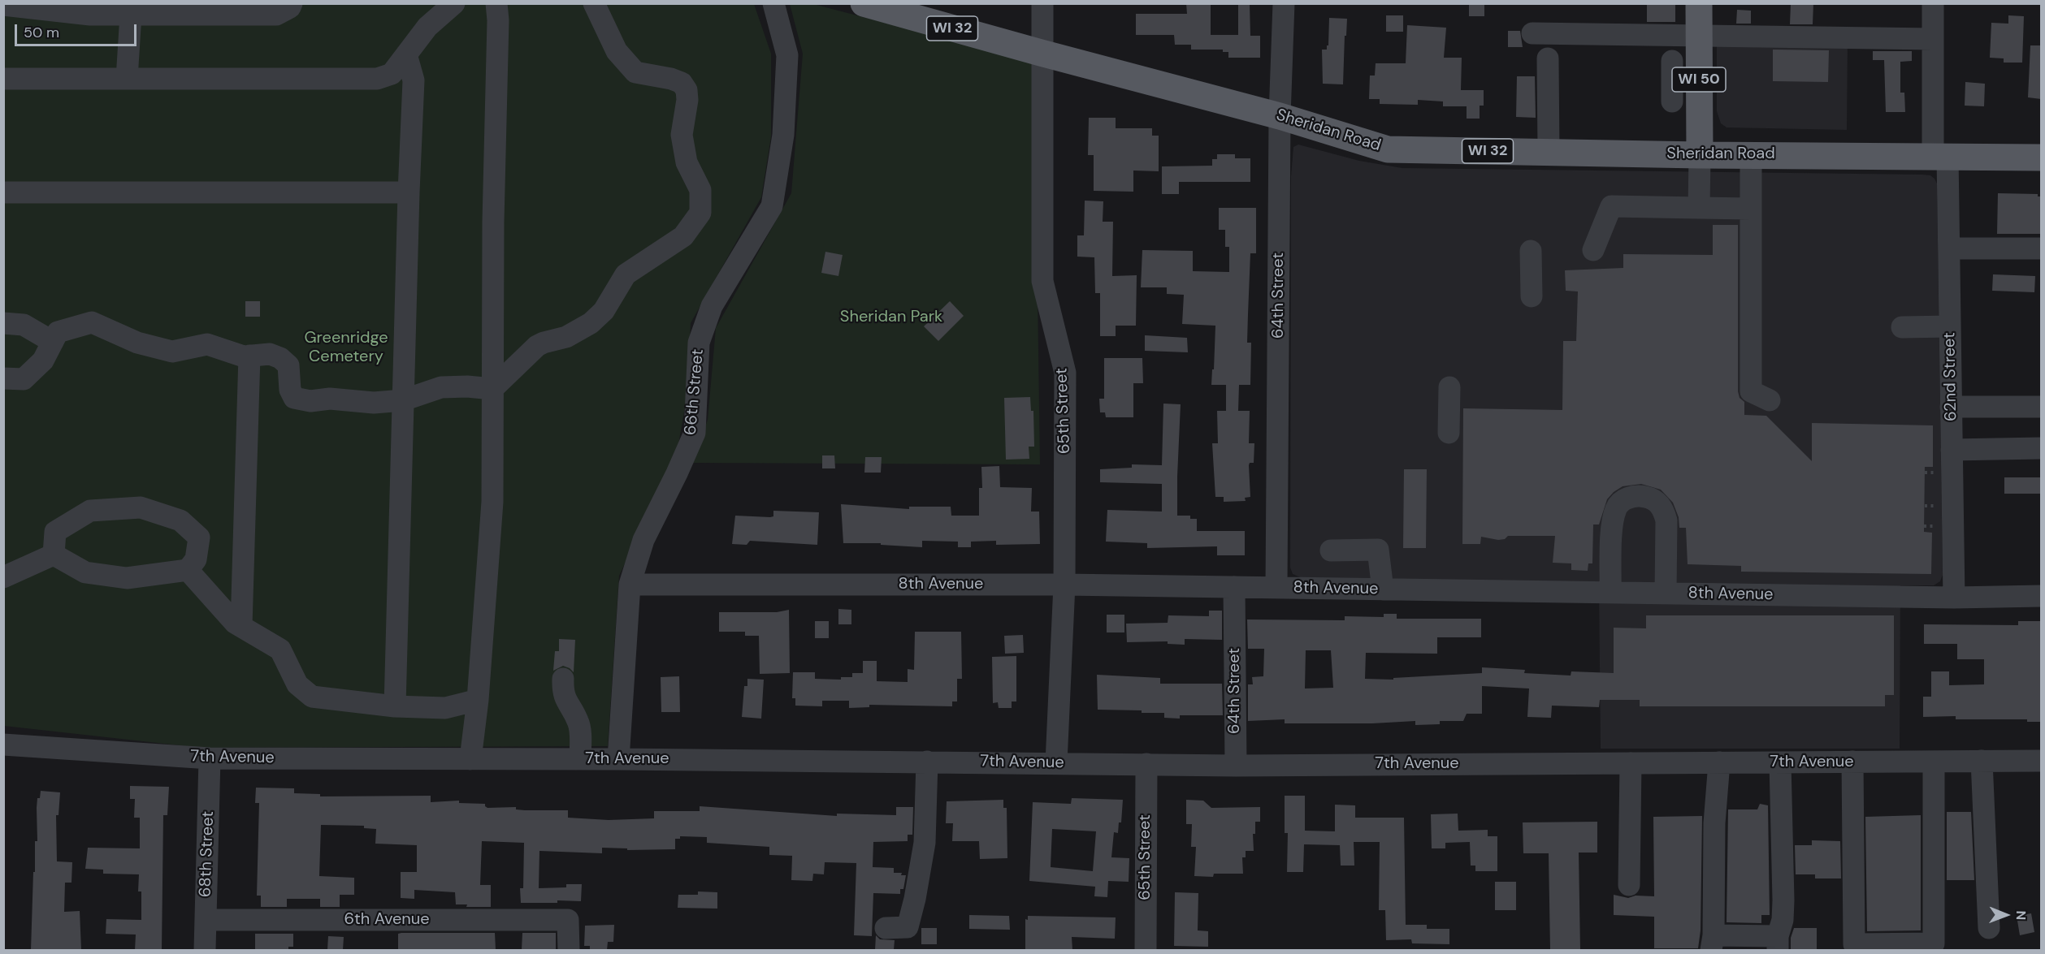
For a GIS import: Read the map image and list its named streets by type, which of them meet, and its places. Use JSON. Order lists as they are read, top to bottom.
{
  "streets": {
    "main road": ["WI 32", "WI 50", "Sheridan Road"],
    "street": [
      "64th Street",
      "62nd Street",
      "66th Street",
      "65th Street",
      "8th Avenue",
      "7th Avenue",
      "68th Street",
      "6th Avenue"
    ]
  },
  "crossings": [
    ["WI 50", "Sheridan Road"],
    ["Sheridan Road", "64th Street"],
    ["Sheridan Road", "62nd Street"],
    ["Sheridan Road", "65th Street"],
    ["64th Street", "8th Avenue"],
    ["64th Street", "7th Avenue"],
    ["62nd Street", "8th Avenue"],
    ["66th Street", "8th Avenue"],
    ["66th Street", "7th Avenue"],
    ["65th Street", "8th Avenue"],
    ["65th Street", "7th Avenue"],
    ["7th Avenue", "68th Street"],
    ["68th Street", "6th Avenue"]
  ],
  "parks": ["Sheridan Park", "Greenridge Cemetery"],
  "scale_bar": "50 m",
  "north": "right"
}
